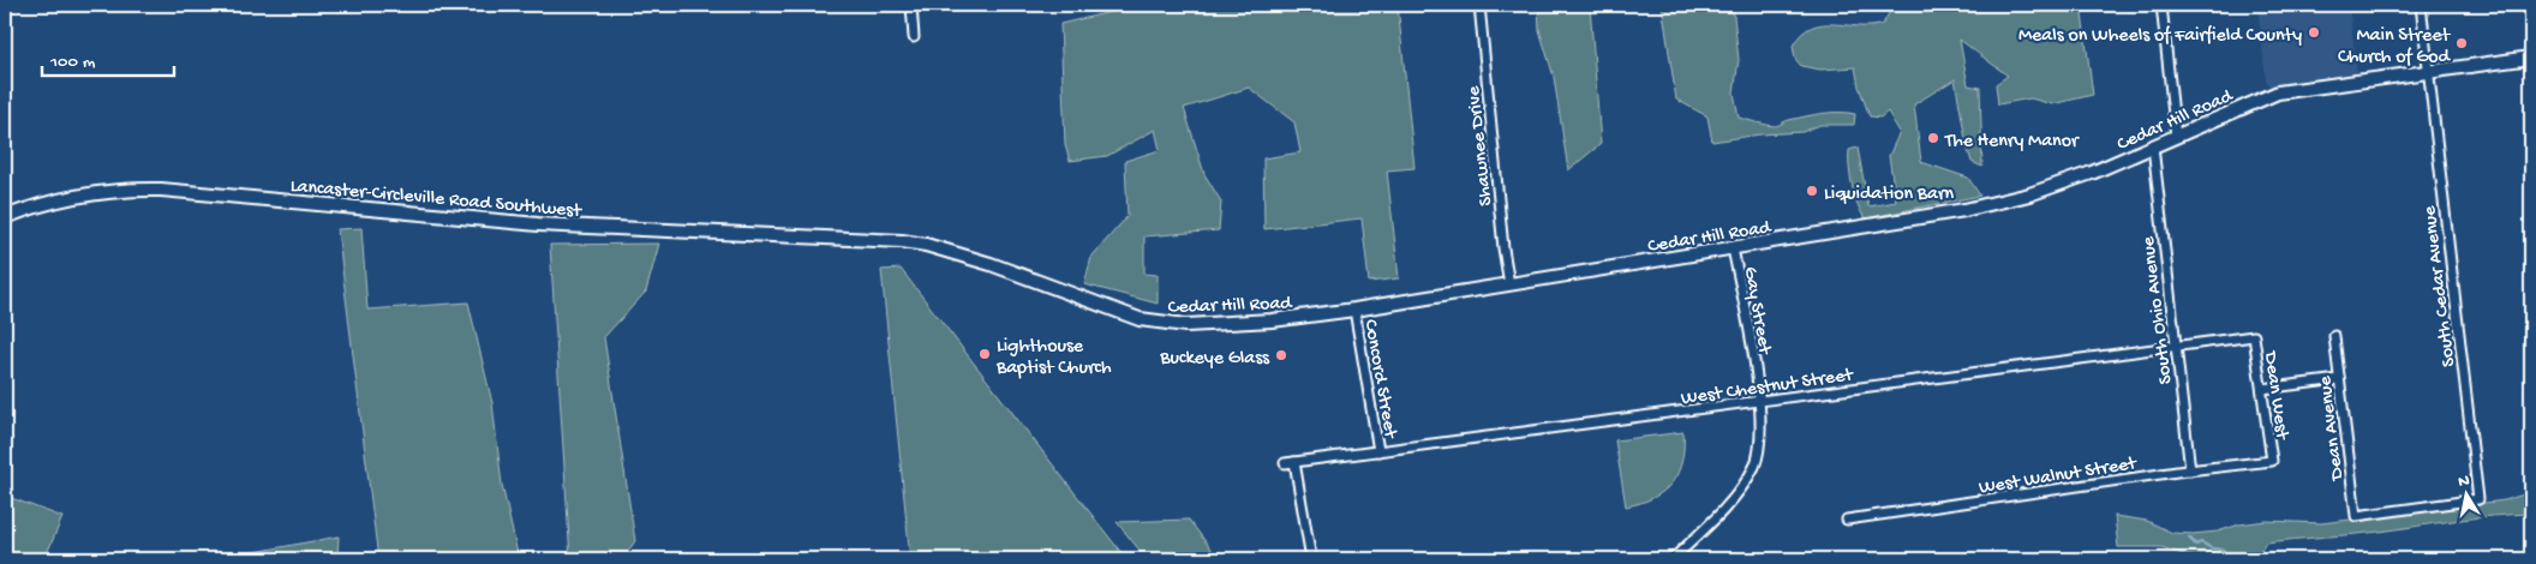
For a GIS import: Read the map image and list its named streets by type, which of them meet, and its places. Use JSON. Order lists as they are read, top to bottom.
{
  "streets": {
    "main road": ["Cedar Hill Road", "Lancaster-Circleville Road Southwest"],
    "street": [
      "Shawnee Drive",
      "South Cedar Avenue",
      "Gay Street",
      "South Ohio Avenue",
      "Concord Street",
      "West Chestnut Street",
      "Dean West",
      "Dean Avenue",
      "West Walnut Street"
    ]
  },
  "crossings": [
    ["Cedar Hill Road", "Shawnee Drive"],
    ["Cedar Hill Road", "Lancaster-Circleville Road Southwest"],
    ["Cedar Hill Road", "South Cedar Avenue"],
    ["Cedar Hill Road", "Gay Street"],
    ["Cedar Hill Road", "South Ohio Avenue"],
    ["Cedar Hill Road", "Concord Street"],
    ["South Cedar Avenue", "Dean Avenue"],
    ["Gay Street", "West Chestnut Street"],
    ["South Ohio Avenue", "West Chestnut Street"],
    ["South Ohio Avenue", "West Walnut Street"],
    ["Concord Street", "West Chestnut Street"],
    ["West Chestnut Street", "Dean West"],
    ["Dean West", "West Walnut Street"]
  ],
  "places": [
    "Meals on Wheels of Fairfield County",
    "Main Street Church of God",
    "The Henry Manor",
    "Liquidation Barn",
    "Lighthouse Baptist Church",
    "Buckeye Glass"
  ],
  "scale_bar": "100 m",
  "north": "top"
}
